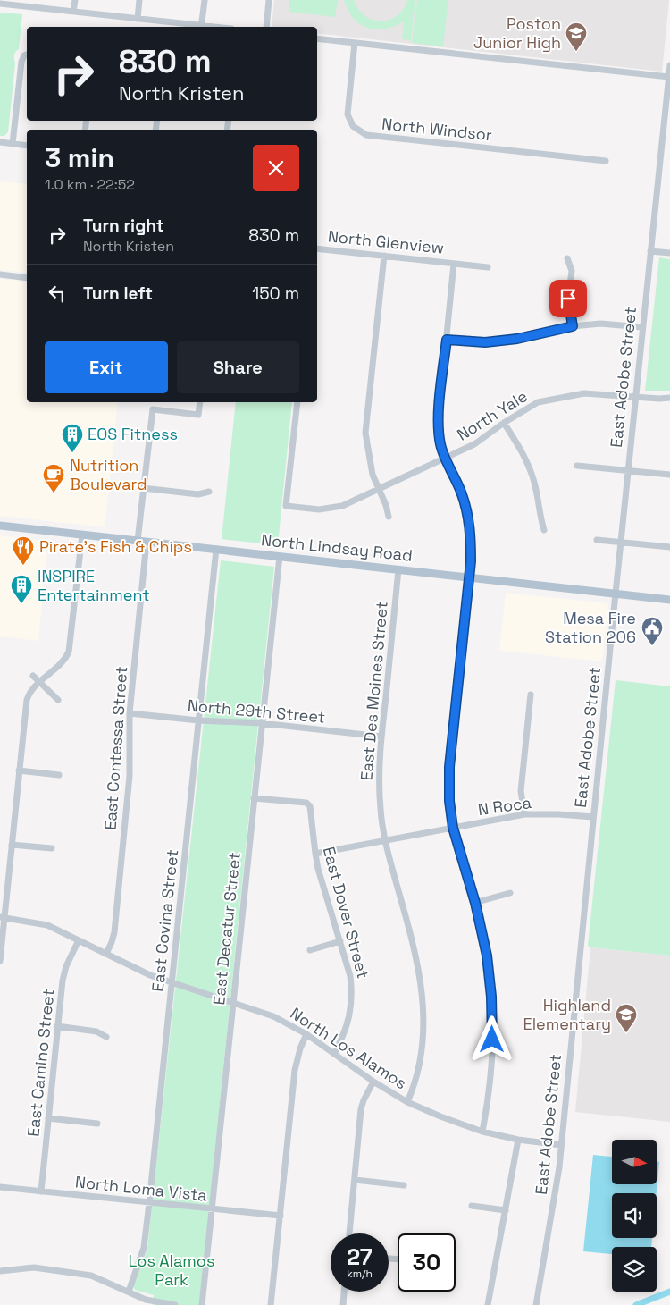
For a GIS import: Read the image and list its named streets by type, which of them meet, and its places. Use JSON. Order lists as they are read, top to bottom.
{
  "streets": {
    "main road": ["North Lindsay Road"],
    "street": [
      "North Windsor",
      "North Glenview",
      "East Adobe Street",
      "North Yale",
      "East Des Moines Street",
      "North 29th Street",
      "East Contessa Street",
      "N Roca",
      "East Dover Street",
      "East Covina Street",
      "East Decatur Street",
      "North Los Alamos",
      "East Camino Street",
      "North Loma Vista"
    ]
  },
  "crossings": [
    ["East Adobe Street", "North Yale"],
    ["East Adobe Street", "North Lindsay Road"],
    ["East Adobe Street", "N Roca"],
    ["East Adobe Street", "North Los Alamos"],
    ["North Lindsay Road", "East Des Moines Street"],
    ["North Lindsay Road", "East Contessa Street"],
    ["North Lindsay Road", "East Covina Street"],
    ["North Lindsay Road", "East Decatur Street"],
    ["East Des Moines Street", "North 29th Street"],
    ["East Des Moines Street", "N Roca"],
    ["East Des Moines Street", "North Los Alamos"],
    ["North 29th Street", "East Contessa Street"],
    ["North 29th Street", "East Covina Street"],
    ["North 29th Street", "East Decatur Street"],
    ["East Contessa Street", "North Los Alamos"],
    ["N Roca", "East Dover Street"],
    ["East Dover Street", "East Decatur Street"],
    ["East Dover Street", "North Los Alamos"],
    ["East Covina Street", "North Los Alamos"],
    ["East Covina Street", "North Loma Vista"],
    ["East Decatur Street", "North Los Alamos"],
    ["East Decatur Street", "North Loma Vista"],
    ["North Los Alamos", "East Camino Street"],
    ["East Camino Street", "North Loma Vista"]
  ],
  "parks": ["Los Alamos Park"],
  "places": {
    "school or university": ["Poston Junior High", "Highland Elementary"],
    "building": ["EOS Fitness", "INSPIRE Entertainment"],
    "cafe": ["Nutrition Boulevard"],
    "restaurant": ["Pirate's Fish & Chips"],
    "public building": ["Mesa Fire Station 206"]
  },
  "north": "right",
  "page": {
    "turn": ["830 m", "North Kristen"],
    "heading": ["3 min", "1.0 km · 22:52"],
    "list": [
      {
        "name": "Turn right",
        "note": "North Kristen",
        "value": "830 m"
      },
      {
        "name": "Turn left",
        "value": "150 m"
      }
    ],
    "buttons": ["Exit", "Share"],
    "speed": "27 km/h",
    "limit": "30"
  }
}
